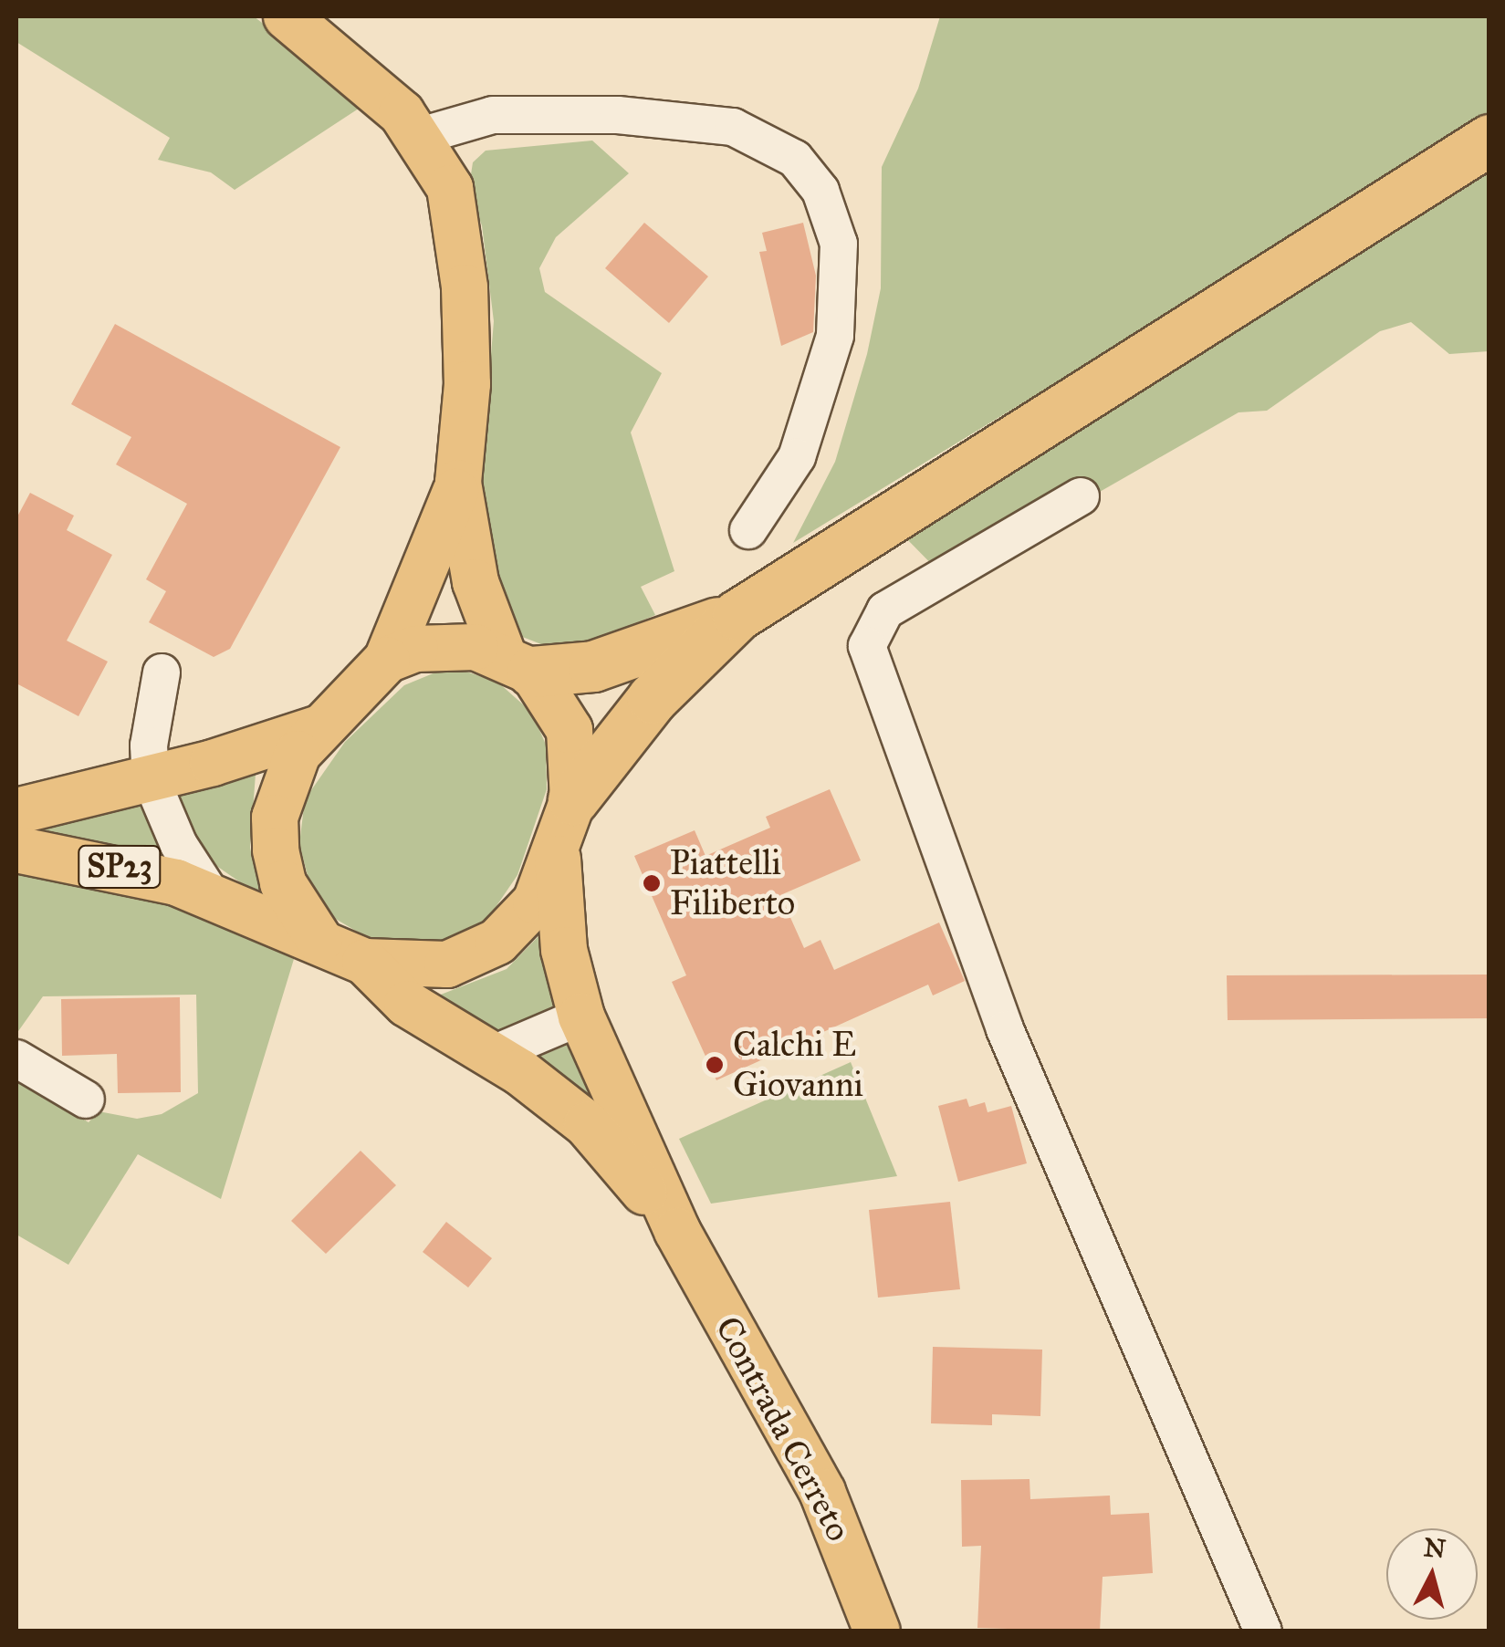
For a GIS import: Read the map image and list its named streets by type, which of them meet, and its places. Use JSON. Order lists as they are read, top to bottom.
{
  "streets": {
    "main road": ["SP23", "Contrada Cerreto"]
  },
  "crossings": [
    ["SP23", "Contrada Cerreto"]
  ],
  "places": ["Piattelli Filiberto", "Calchi E Giovanni"],
  "north": "top"
}
